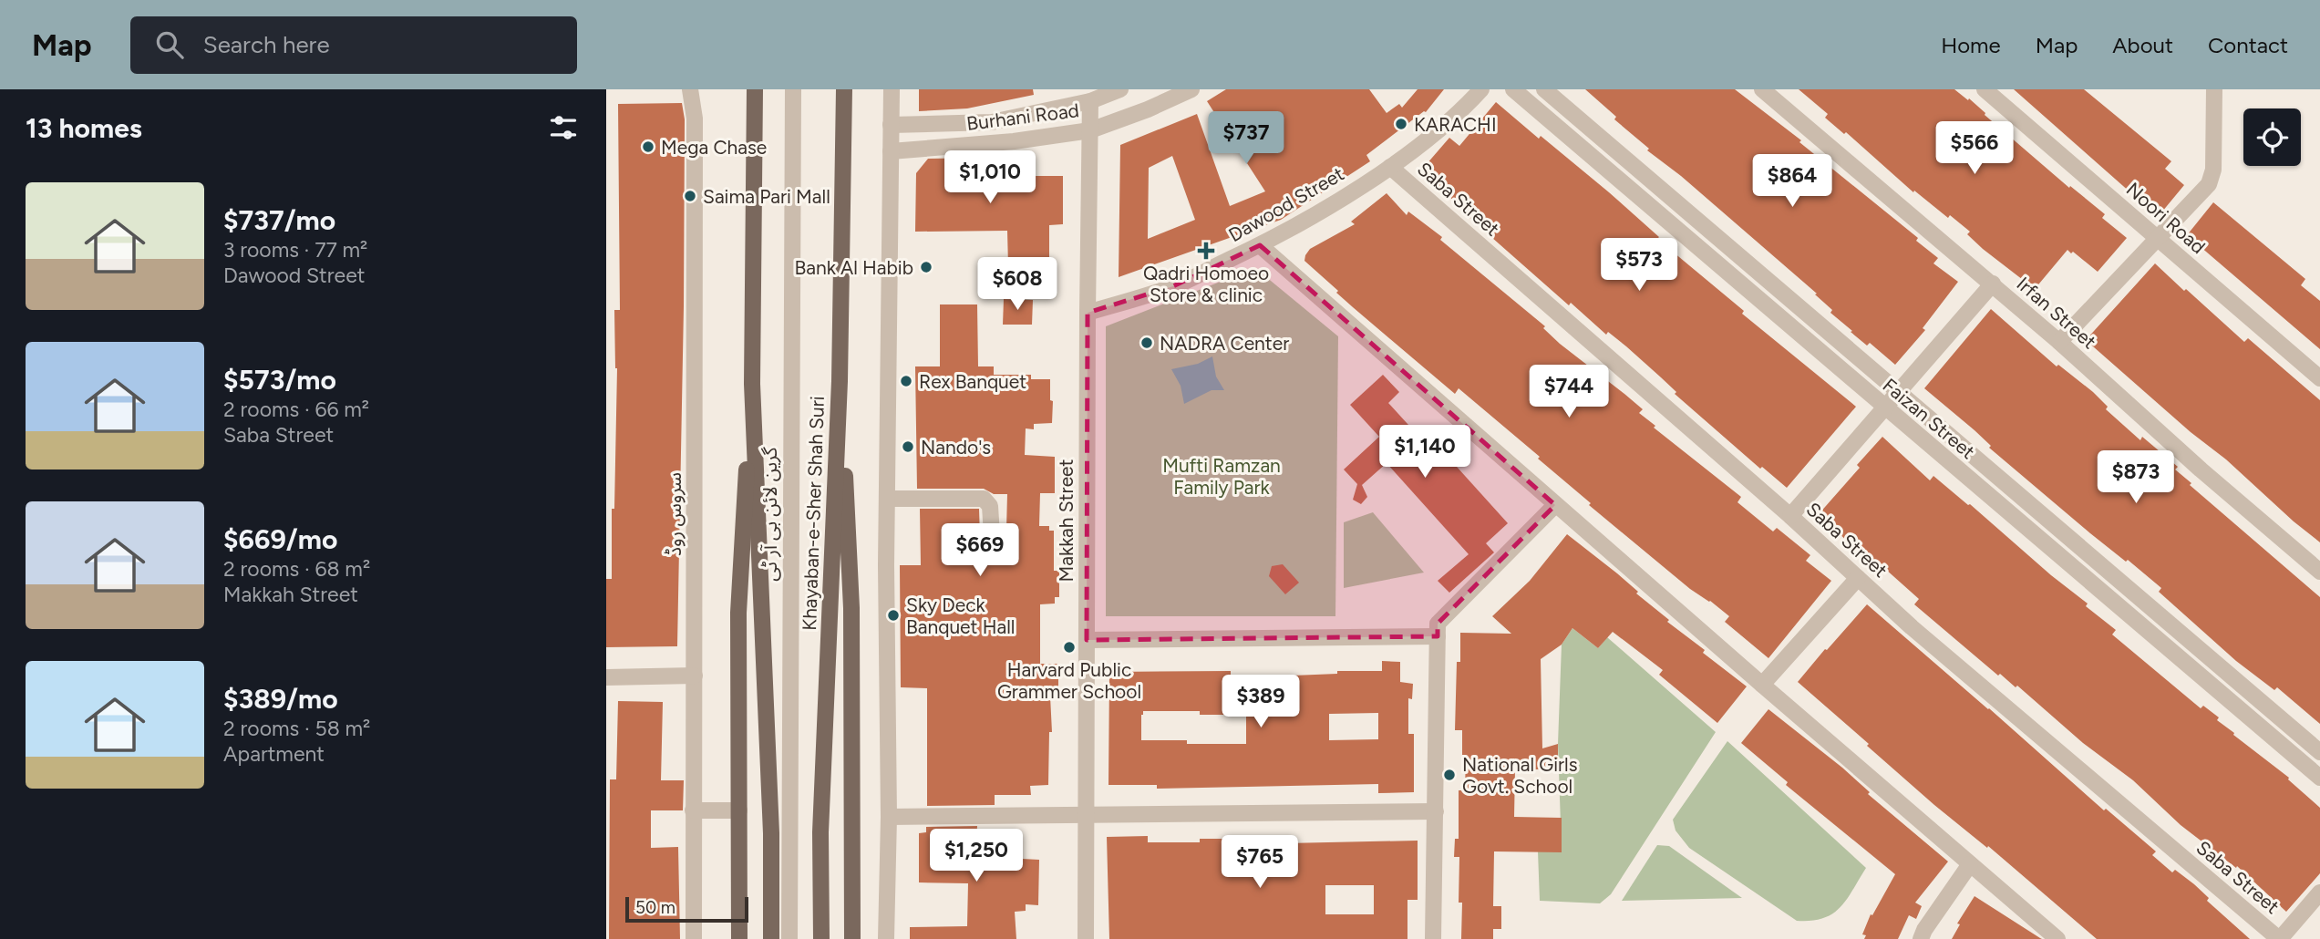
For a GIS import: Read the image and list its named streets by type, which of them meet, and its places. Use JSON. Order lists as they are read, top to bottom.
{
  "streets": {
    "main road": ["Khayaban-e-Sher Shah Suri"],
    "street": [
      "Burhani Road",
      "Saba Street",
      "Dawood Street",
      "Noori Road",
      "Irfan Street",
      "Faizan Street",
      "سروس روڈ",
      "گرین لائن بی آر ٹی",
      "Makkah Street"
    ]
  },
  "crossings": [
    ["Burhani Road", "Makkah Street"],
    ["Saba Street", "Dawood Street"],
    ["Dawood Street", "Makkah Street"]
  ],
  "parks": ["Mufti Ramzan Family Park"],
  "places": {
    "other": [
      "KARACHI",
      "Mega Chase",
      "Saima Pari Mall",
      "Bank Al Habib",
      "NADRA Center",
      "Rex Banquet",
      "Nando's",
      "Sky Deck Banquet Hall",
      "Harvard Public Grammer School",
      "National Girls Govt. School"
    ],
    "health": ["Qadri Homoeo Store & clinic"]
  },
  "scale_bar": "50 m",
  "page": {
    "header": "Map",
    "search": "Search here",
    "nav": [
      "Home",
      "Map",
      "About",
      "Contact"
    ],
    "heading": "13 homes",
    "price": [
      "$737",
      "$566",
      "$1,010",
      "$864",
      "$573",
      "$608",
      "$744",
      "$1,140",
      "$873",
      "$669",
      "$389",
      "$1,250",
      "$765"
    ],
    "list": [
      {
        "name": "$737/mo",
        "note": "3 rooms · 77 m² · Dawood Street"
      },
      {
        "name": "$573/mo",
        "note": "2 rooms · 66 m² · Saba Street"
      },
      {
        "name": "$669/mo",
        "note": "2 rooms · 68 m² · Makkah Street"
      },
      {
        "name": "$389/mo",
        "note": "2 rooms · 58 m² · Apartment"
      }
    ],
    "scale": "50 m"
  }
}
